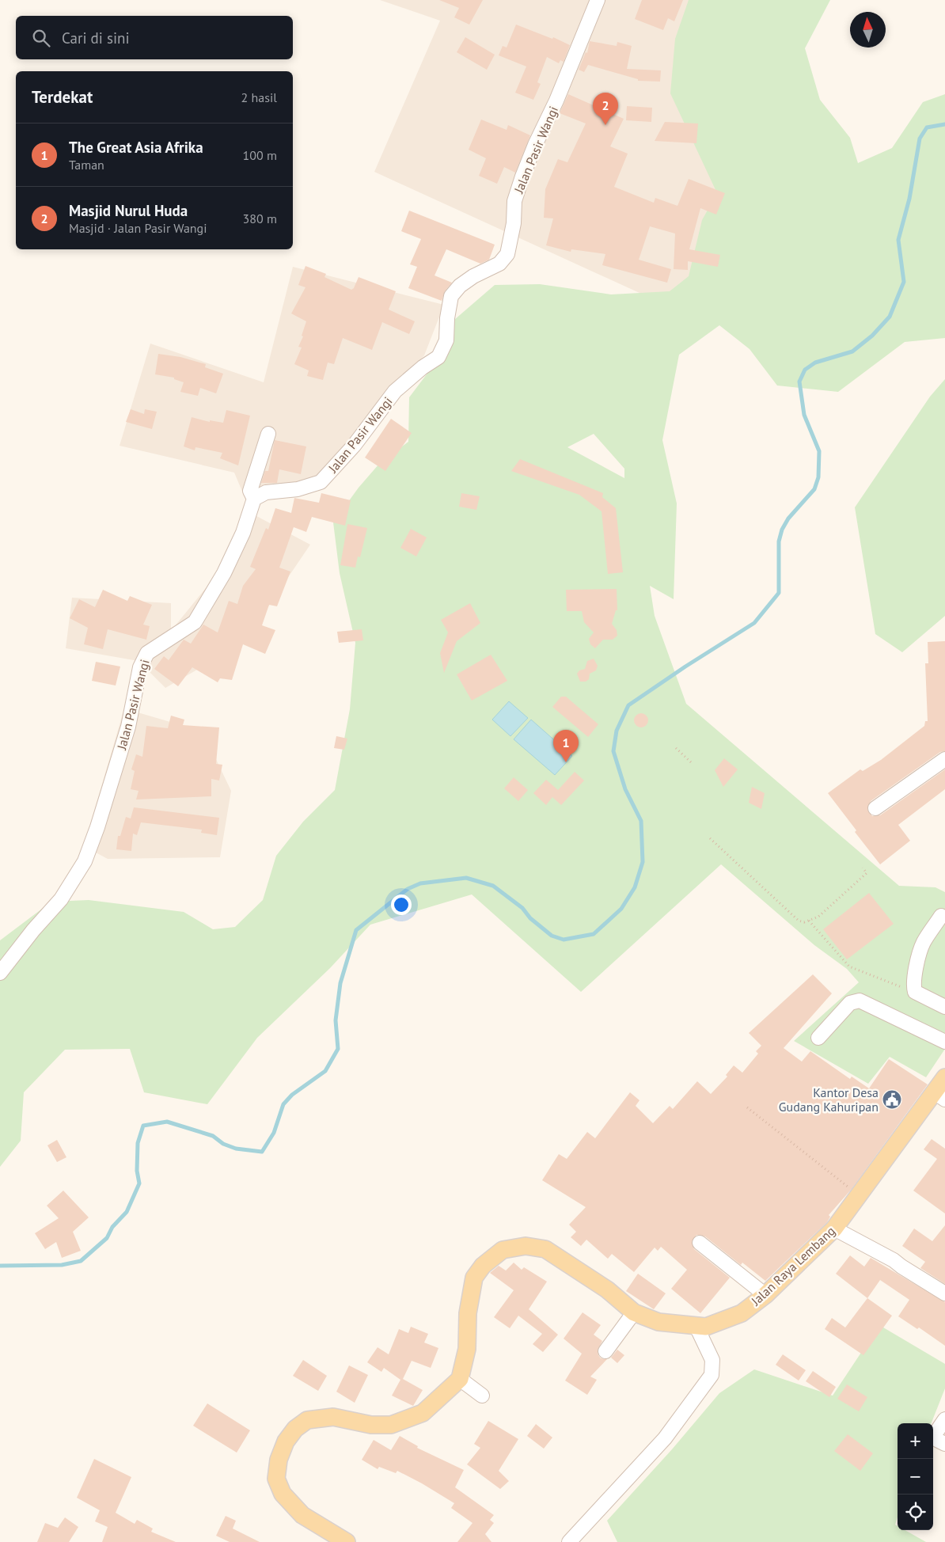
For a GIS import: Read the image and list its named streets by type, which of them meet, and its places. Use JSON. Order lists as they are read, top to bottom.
{
  "streets": {
    "main road": ["Jalan Raya Lembang"],
    "street": ["Jalan Pasir Wangi"]
  },
  "places": {
    "public building": ["Kantor Desa Gudang Kahuripan"]
  },
  "north": "top",
  "page": {
    "search": "Cari di sini",
    "heading": ["Terdekat", "2 hasil"],
    "pins": ["2", "1"],
    "list": [
      {
        "mark": "1",
        "name": "The Great Asia Afrika",
        "note": "Taman",
        "value": "100 m"
      },
      {
        "mark": "2",
        "name": "Masjid Nurul Huda",
        "note": "Masjid · Jalan Pasir Wangi",
        "value": "380 m"
      }
    ],
    "map_buttons": ["+", "−"]
  }
}
